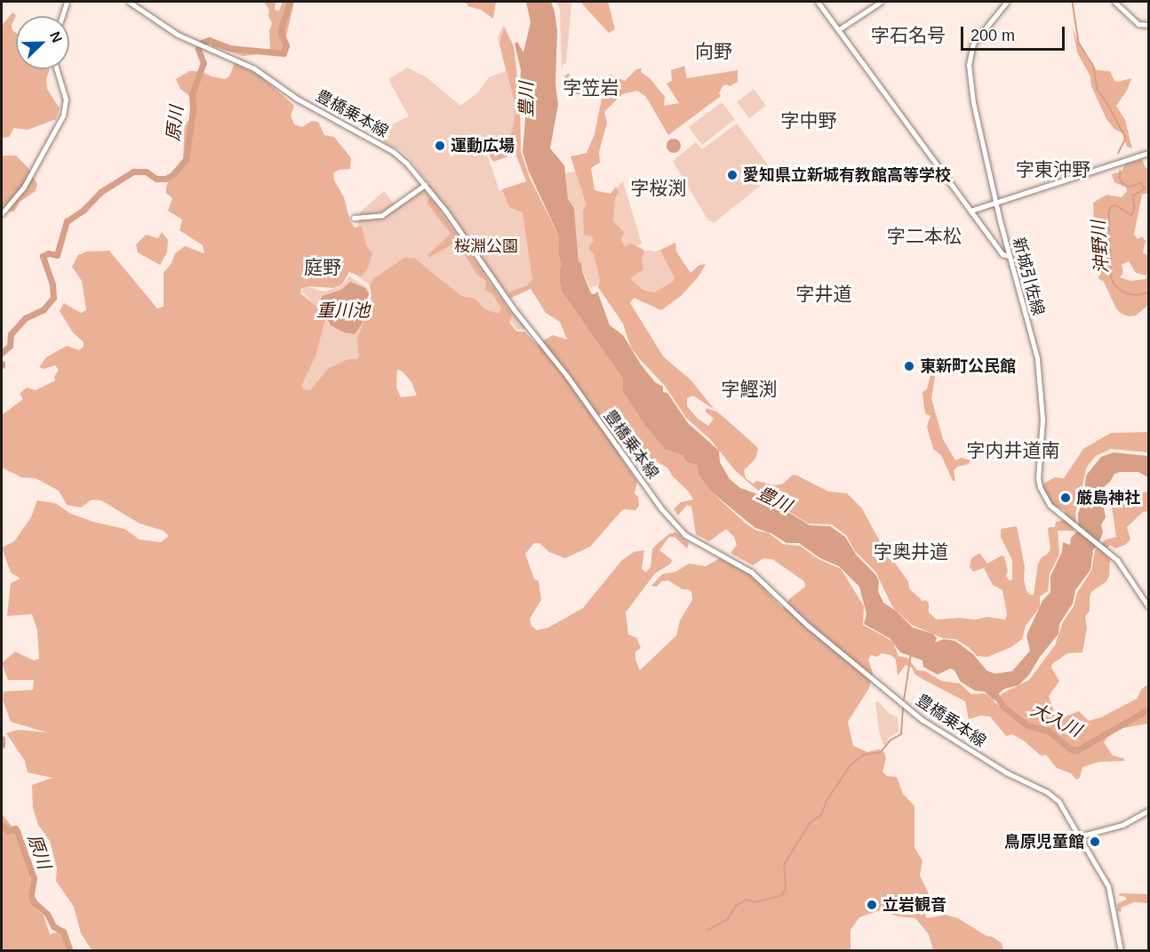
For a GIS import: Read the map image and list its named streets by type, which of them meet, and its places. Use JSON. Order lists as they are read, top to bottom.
{
  "streets": {
    "main road": ["豊橋乗本線", "新城引佐線"]
  },
  "districts": [
    "字石名号",
    "向野",
    "字笠岩",
    "字中野",
    "字東沖野",
    "字桜渕",
    "字二本松",
    "庭野",
    "字井道",
    "字鰹渕",
    "字内井道南",
    "字奥井道"
  ],
  "water": [
    "豊川",
    "原川",
    "沖野川",
    "重川池",
    "大入川"
  ],
  "parks": ["桜淵公園"],
  "places": [
    "運動広場",
    "愛知県立新城有教館高等学校",
    "東新町公民館",
    "厳島神社",
    "鳥原児童館",
    "立岩観音"
  ],
  "scale_bar": "200 m",
  "north": "top right"
}
